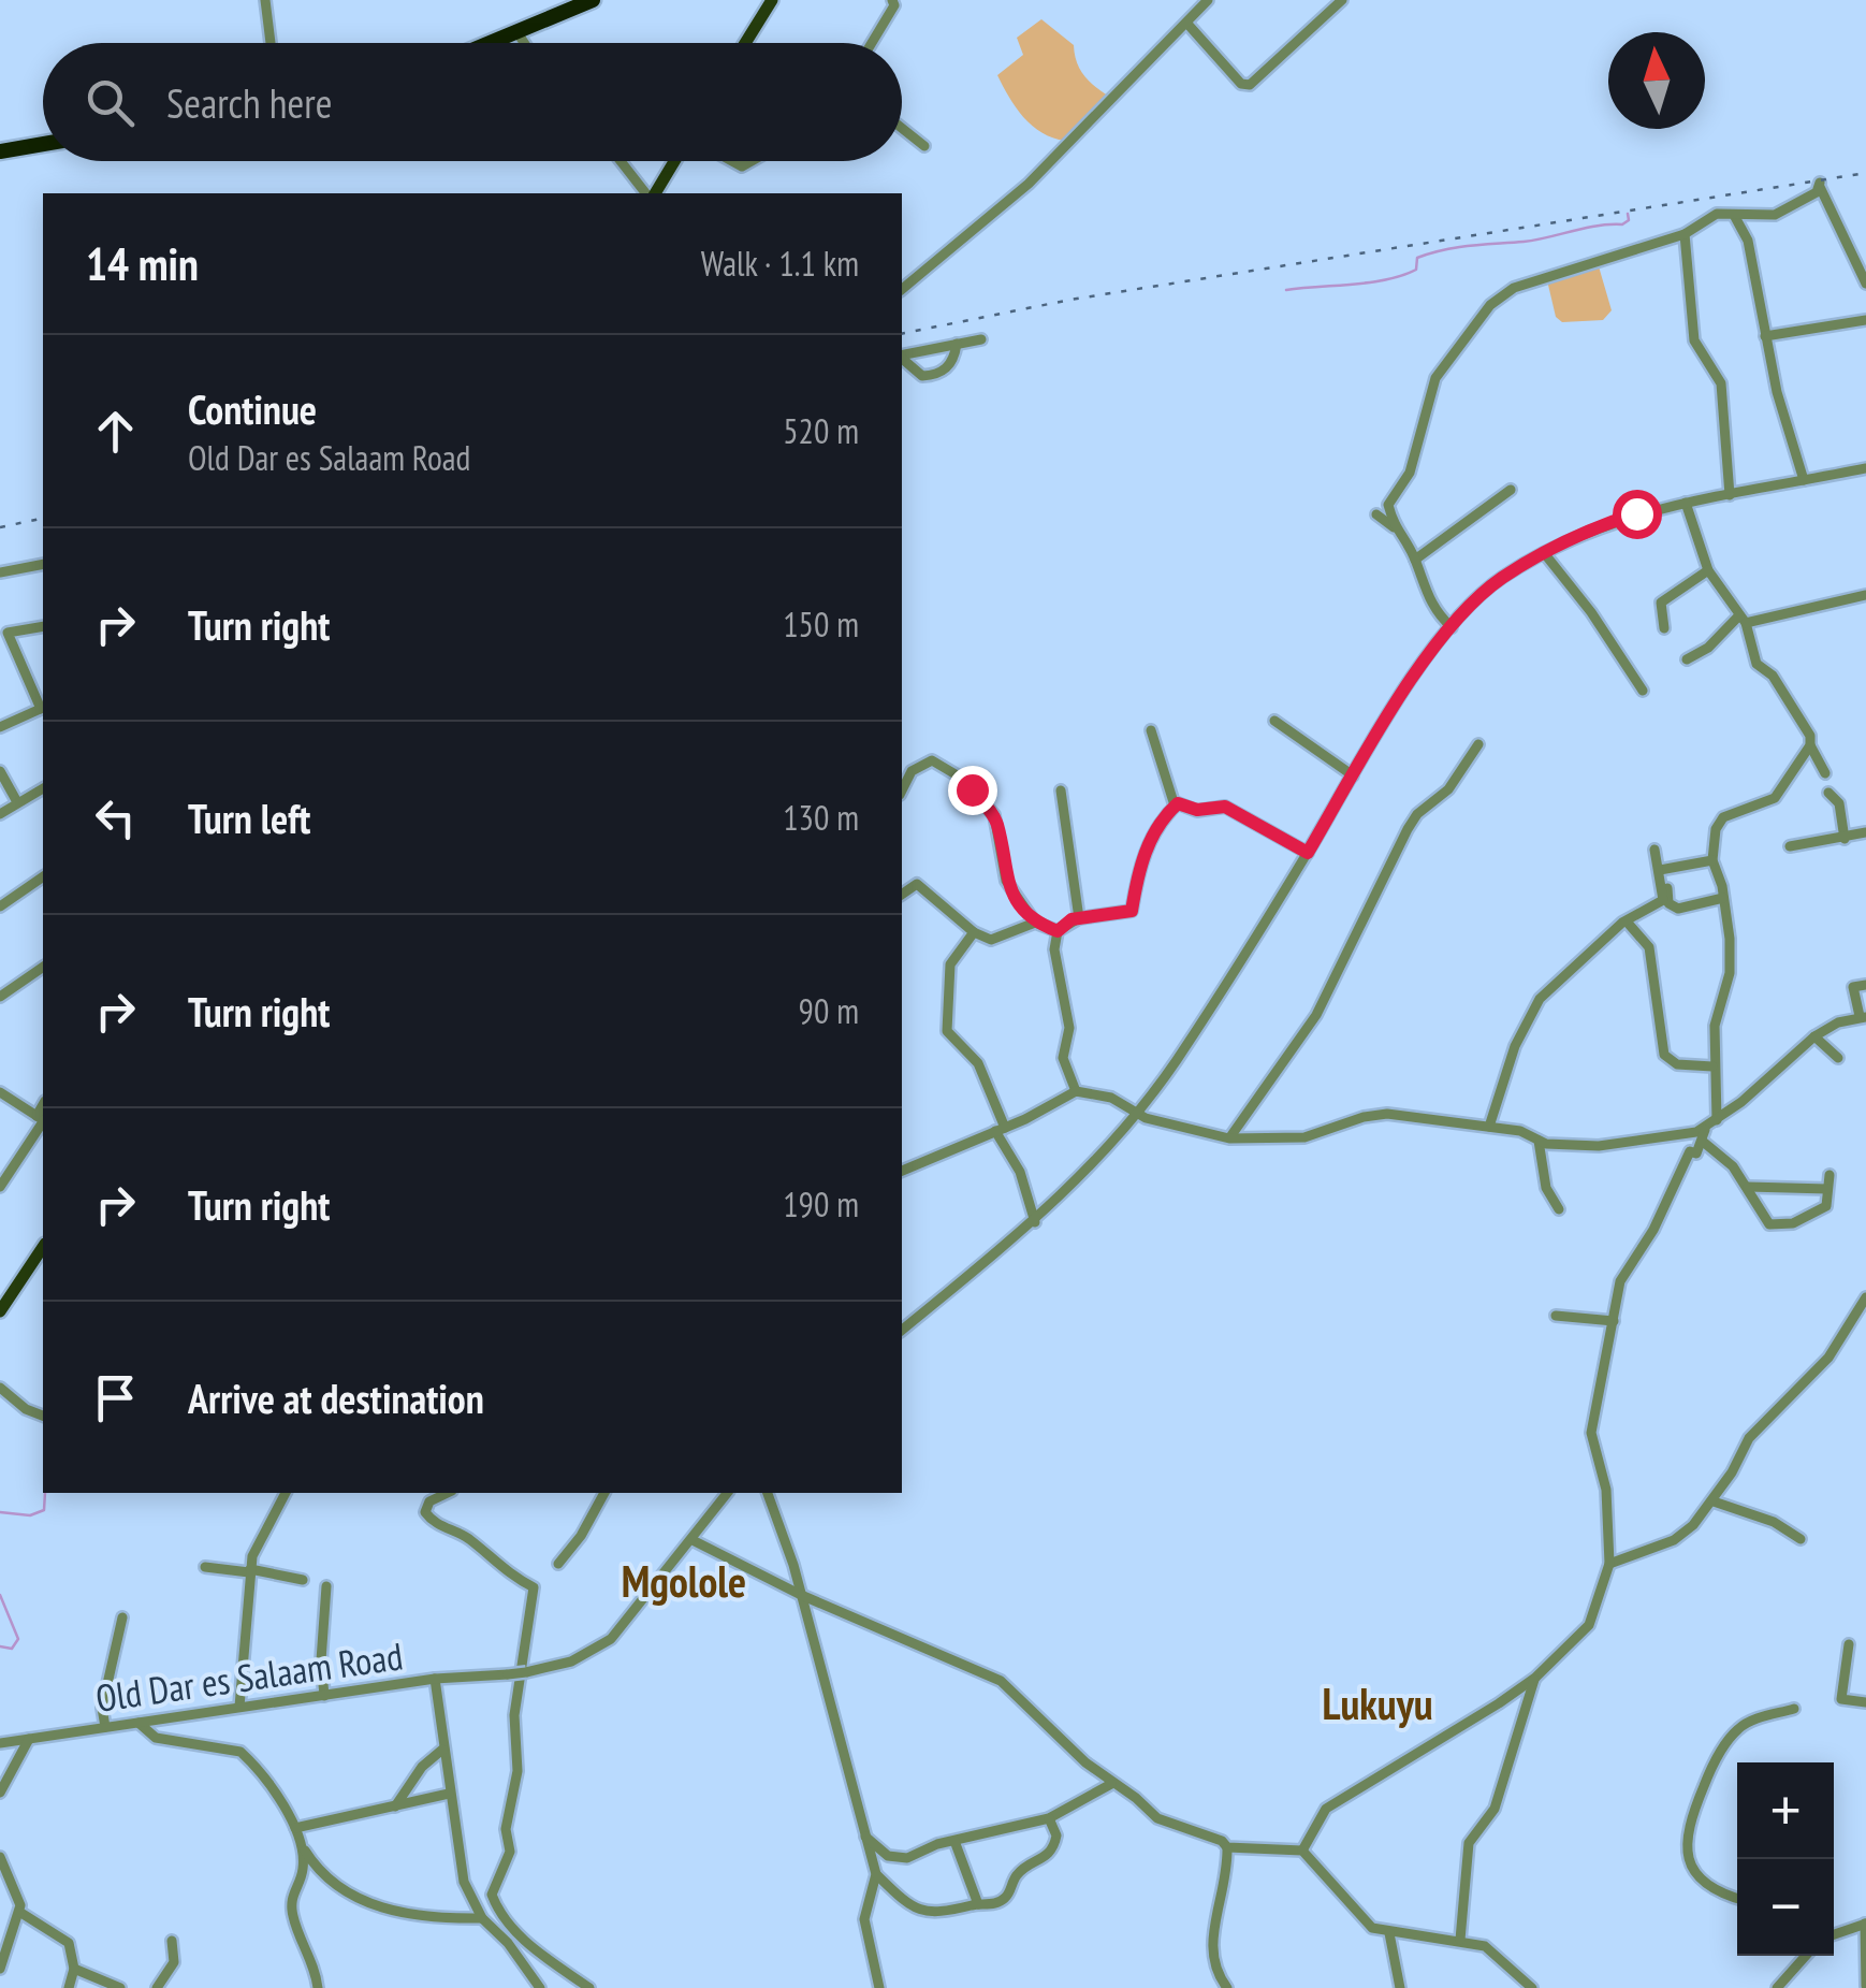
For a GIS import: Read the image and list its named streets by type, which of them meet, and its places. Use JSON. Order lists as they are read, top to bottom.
{
  "streets": {
    "street": ["Old Dar es Salaam Road"]
  },
  "districts": ["Mgolole", "Lukuyu"],
  "north": "top",
  "page": {
    "search": "Search here",
    "heading": ["14 min", "Walk · 1.1 km"],
    "list": [
      ["Continue", "Old Dar es Salaam Road", "520 m"],
      ["Turn right", "150 m"],
      ["Turn left", "130 m"],
      ["Turn right", "90 m"],
      ["Turn right", "190 m"],
      "Arrive at destination"
    ],
    "map_buttons": ["+", "−"]
  }
}
